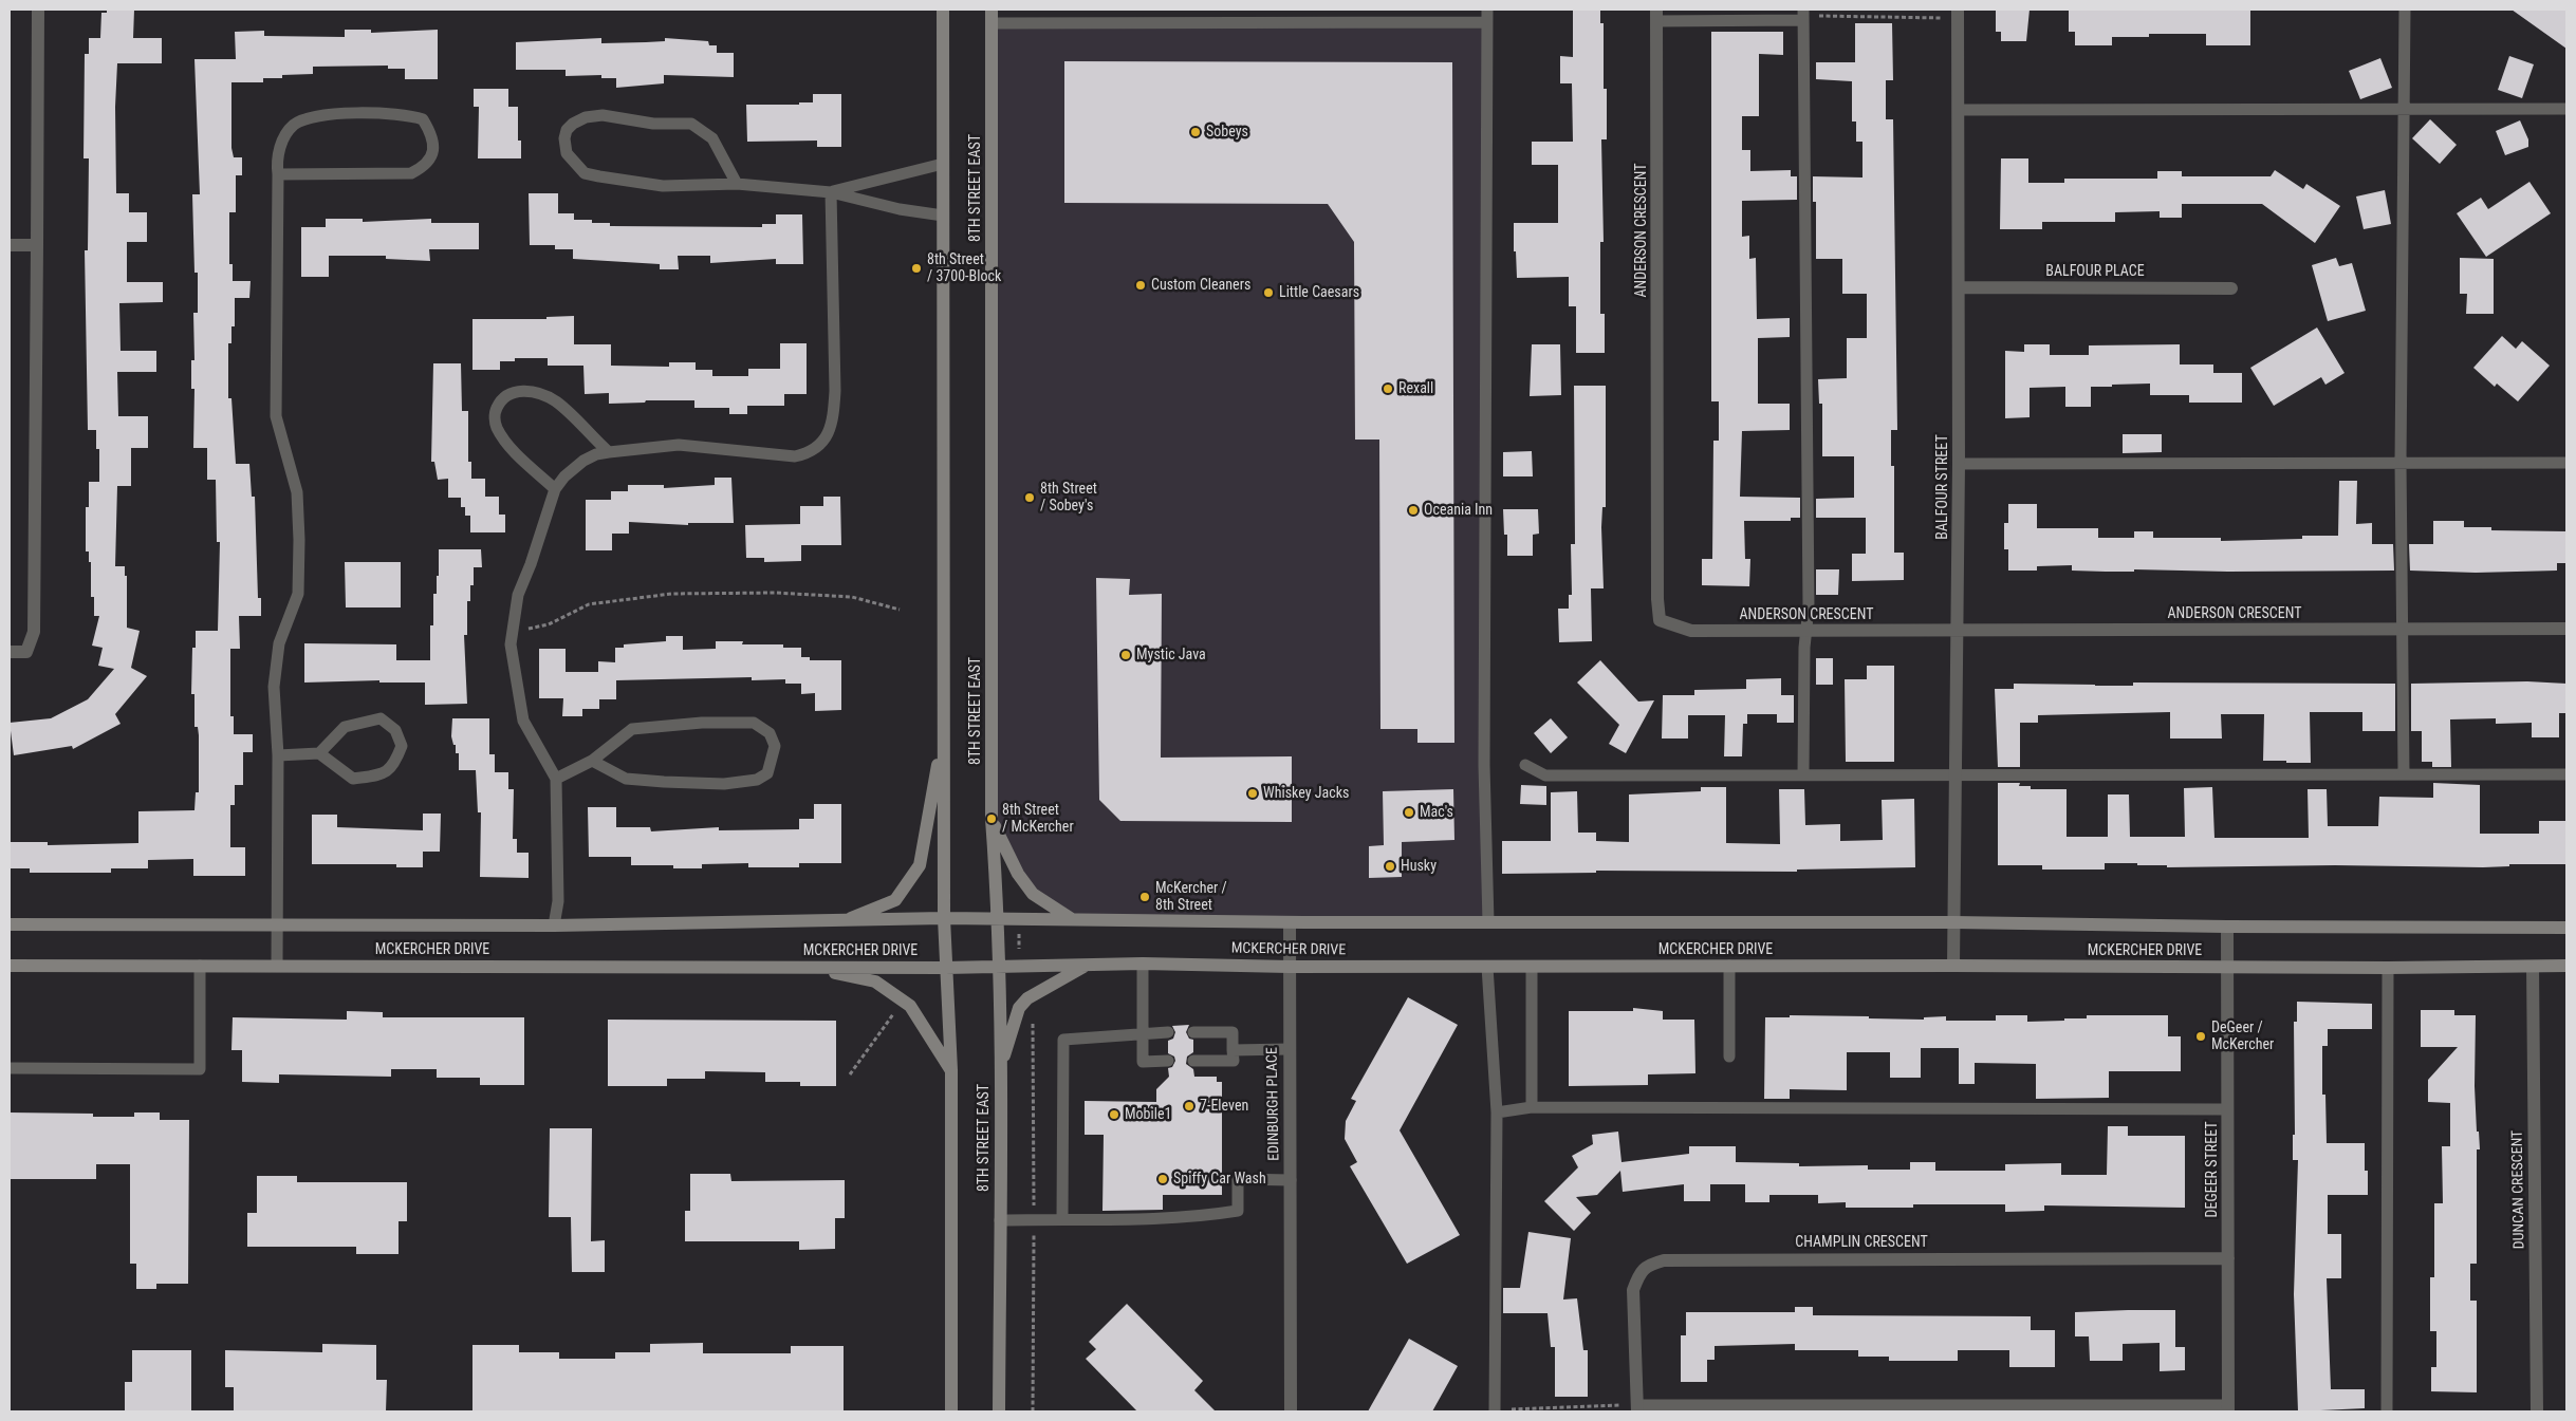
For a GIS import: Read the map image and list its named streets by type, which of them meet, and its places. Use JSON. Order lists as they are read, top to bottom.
{
  "streets": {
    "main road": ["8TH STREET EAST", "MCKERCHER DRIVE"],
    "street": [
      "ANDERSON CRESCENT",
      "BALFOUR PLACE",
      "BALFOUR STREET",
      "EDINBURGH PLACE",
      "DEGEER STREET",
      "DUNCAN CRESCENT",
      "CHAMPLIN CRESCENT"
    ]
  },
  "crossings": [
    ["8TH STREET EAST", "MCKERCHER DRIVE"],
    ["ANDERSON CRESCENT", "BALFOUR STREET"],
    ["BALFOUR PLACE", "BALFOUR STREET"],
    ["BALFOUR STREET", "MCKERCHER DRIVE"],
    ["MCKERCHER DRIVE", "EDINBURGH PLACE"],
    ["MCKERCHER DRIVE", "DEGEER STREET"],
    ["MCKERCHER DRIVE", "DUNCAN CRESCENT"],
    ["DEGEER STREET", "CHAMPLIN CRESCENT"]
  ],
  "places": [
    "Sobeys",
    "8th Street / 3700-Block",
    "Custom Cleaners",
    "Little Caesars",
    "Rexall",
    "8th Street / Sobey's",
    "Oceania Inn",
    "Mystic Java",
    "Whiskey Jacks",
    "Mac's",
    "8th Street / McKercher",
    "Husky",
    "McKercher / 8th Street",
    "DeGeer / McKercher",
    "7-Eleven",
    "Mobile1",
    "Spiffy Car Wash"
  ]
}
